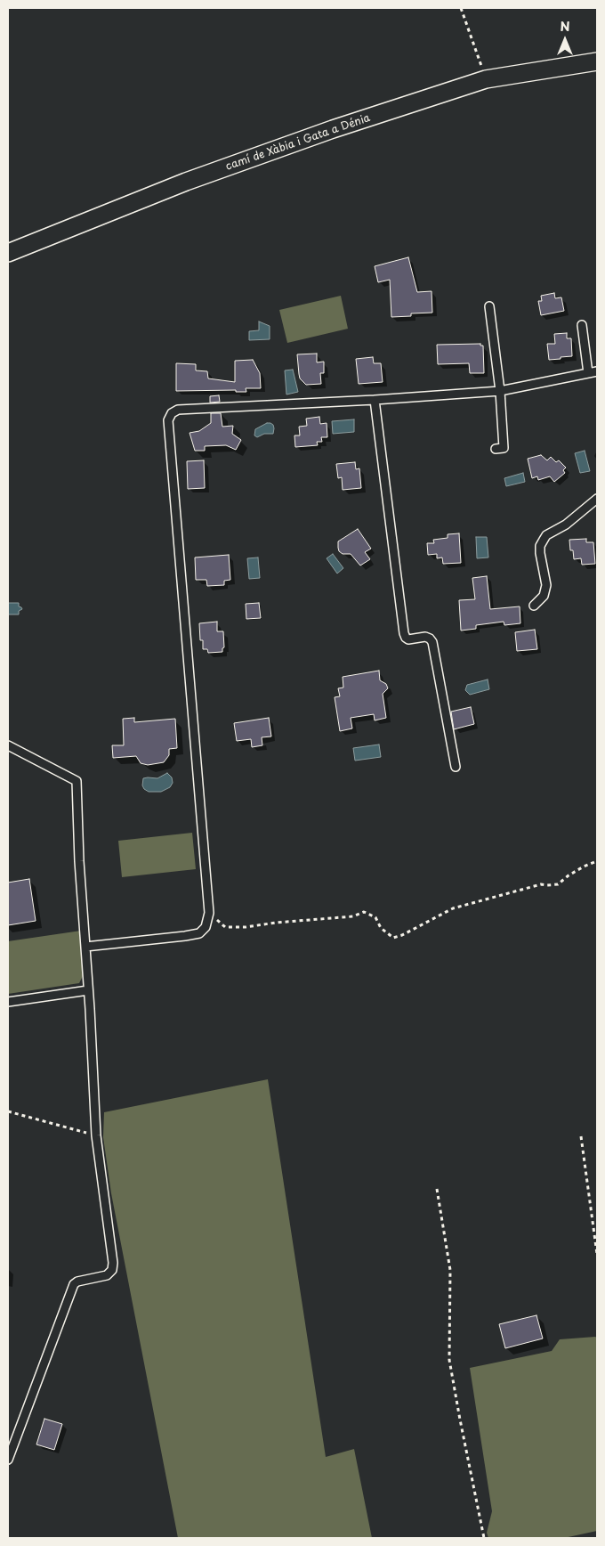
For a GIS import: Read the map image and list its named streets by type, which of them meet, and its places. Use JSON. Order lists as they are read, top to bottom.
{
  "streets": {
    "street": ["camí de Xàbia i Gata a Dénia"]
  },
  "north": "top"
}
